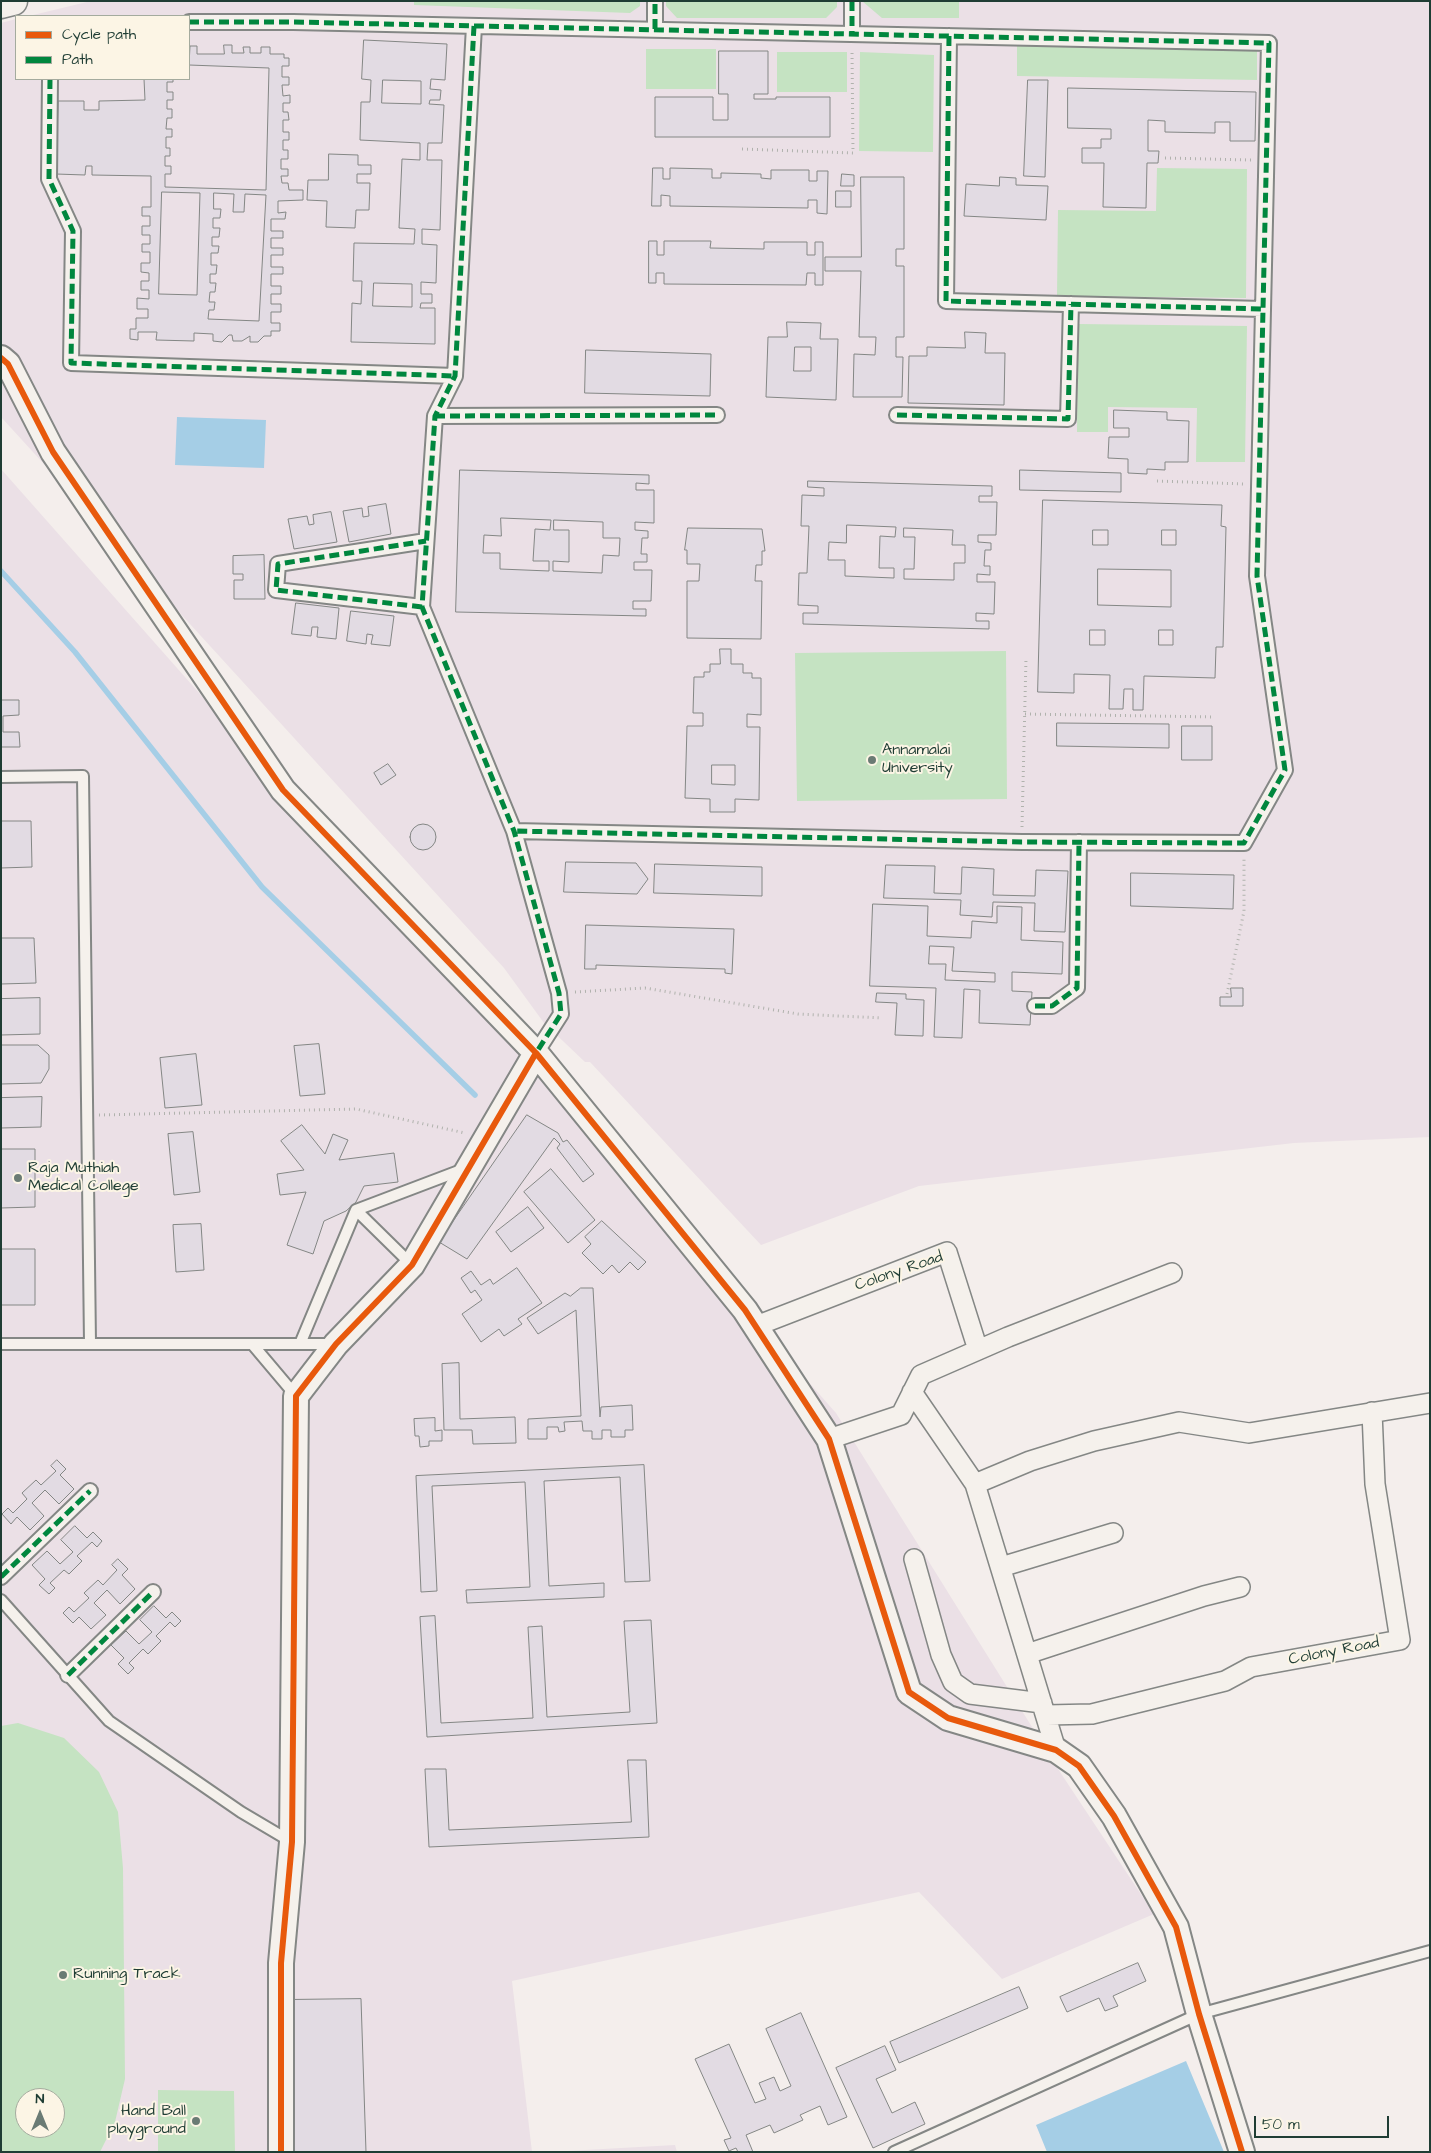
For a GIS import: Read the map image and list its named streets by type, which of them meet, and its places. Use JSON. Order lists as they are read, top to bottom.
{
  "streets": {
    "street": ["Colony Road"]
  },
  "places": [
    "Annamalai University",
    "Raja Muthiah Medical College",
    "Running Track",
    "Hand Ball playground"
  ],
  "legend": ["Cycle path", "Path"],
  "scale_bar": "50 m",
  "north": "top"
}
